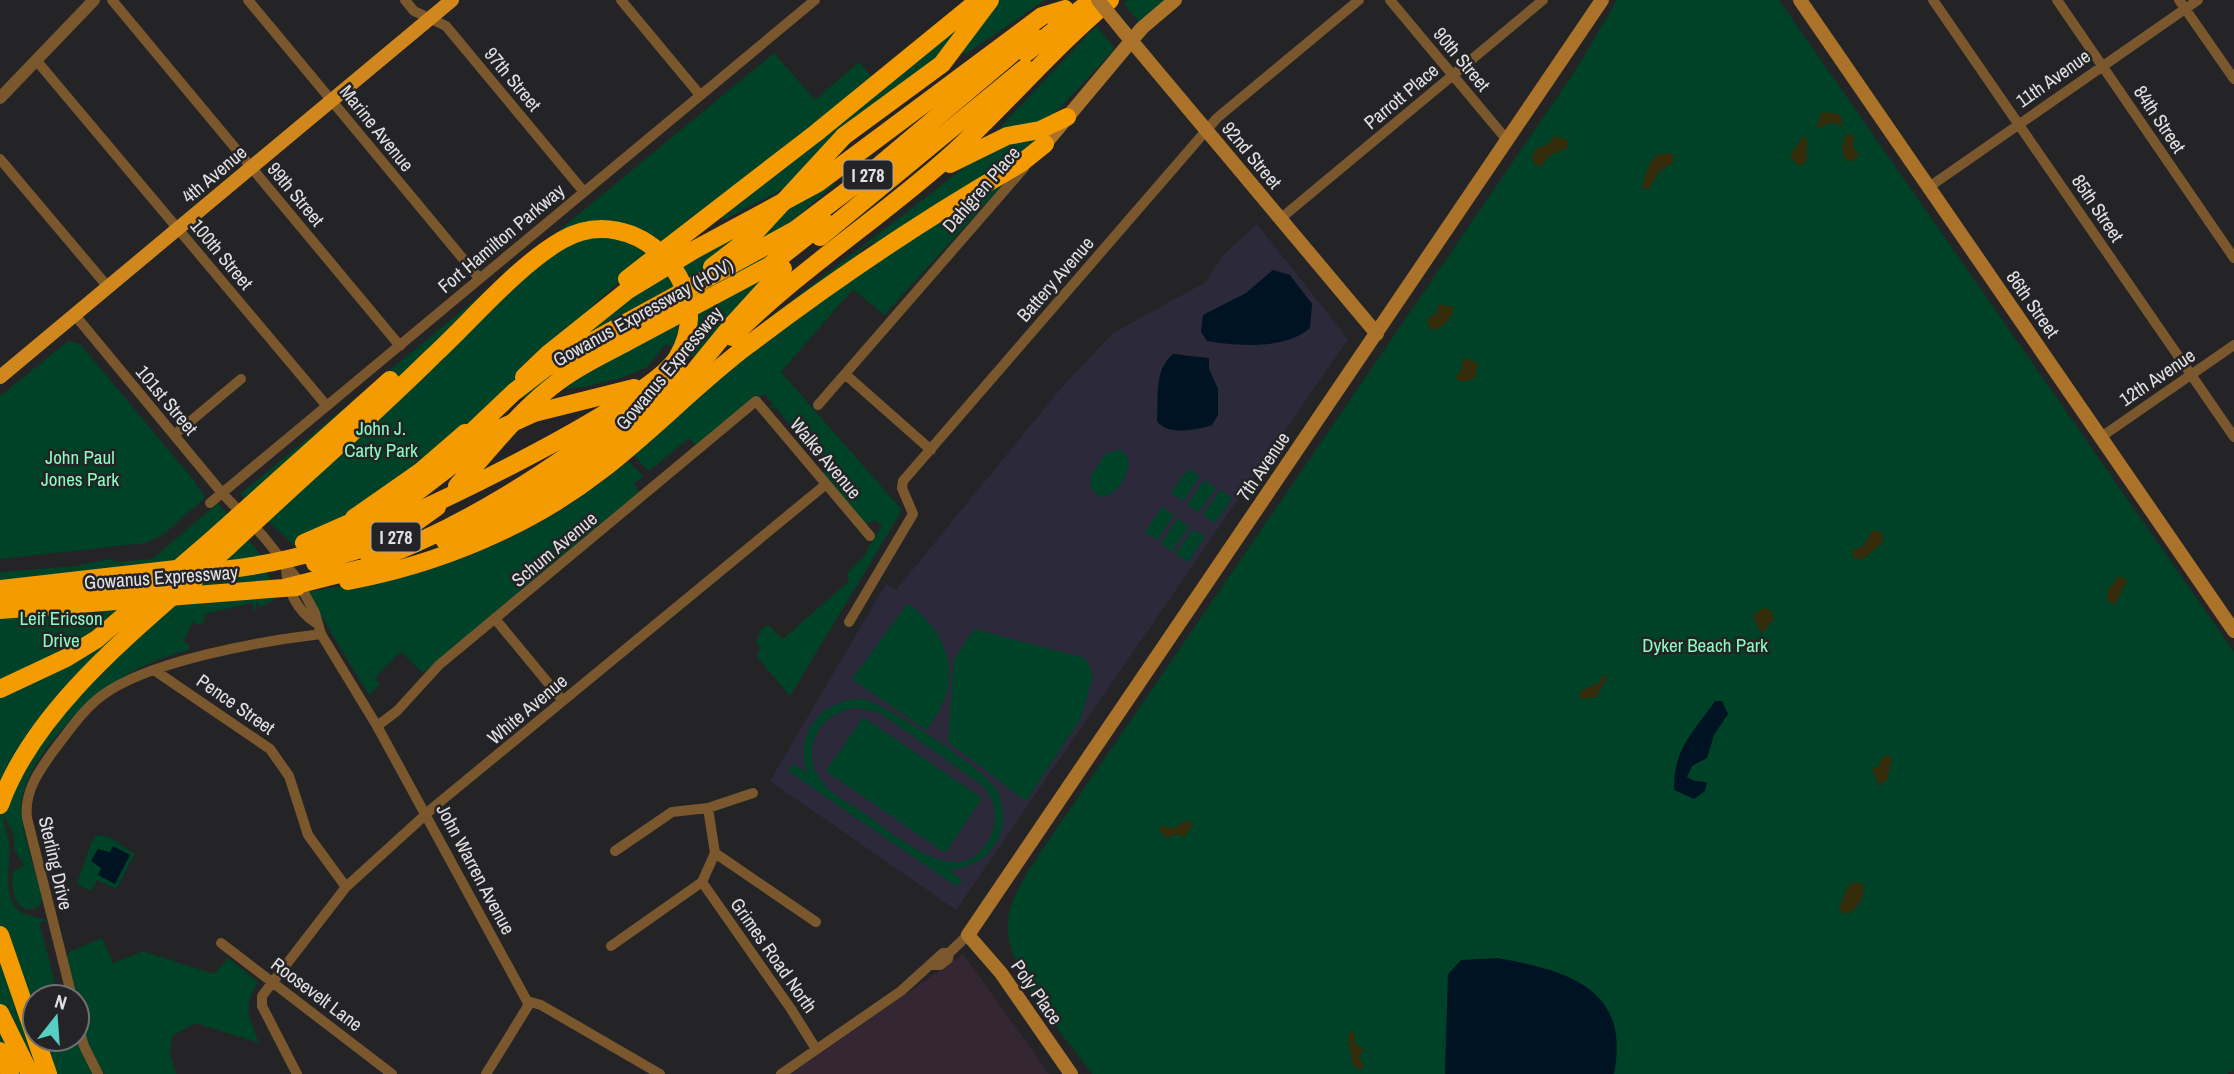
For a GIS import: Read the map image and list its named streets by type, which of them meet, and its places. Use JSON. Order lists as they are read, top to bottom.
{
  "streets": {
    "highway": ["I 278", "Gowanus Expressway (HOV)", "Gowanus Expressway"],
    "main road": [
      "92nd Street",
      "4th Avenue",
      "Dahlgren Place",
      "86th Street",
      "7th Avenue",
      "Poly Place"
    ],
    "street": [
      "90th Street",
      "11th Avenue",
      "97th Street",
      "Parrott Place",
      "84th Street",
      "Marine Avenue",
      "99th Street",
      "85th Street",
      "Fort Hamilton Parkway",
      "100th Street",
      "Battery Avenue",
      "12th Avenue",
      "101st Street",
      "Walke Avenue",
      "Schum Avenue",
      "Pence Street",
      "White Avenue",
      "Sterling Drive",
      "John Warren Avenue",
      "Grimes Road North",
      "Roosevelt Lane"
    ]
  },
  "crossings": [
    ["90th Street", "Parrott Place"],
    ["90th Street", "7th Avenue"],
    ["11th Avenue", "84th Street"],
    ["11th Avenue", "85th Street"],
    ["11th Avenue", "86th Street"],
    ["97th Street", "4th Avenue"],
    ["97th Street", "Fort Hamilton Parkway"],
    ["Parrott Place", "92nd Street"],
    ["Marine Avenue", "4th Avenue"],
    ["Marine Avenue", "Fort Hamilton Parkway"],
    ["92nd Street", "Dahlgren Place"],
    ["92nd Street", "Battery Avenue"],
    ["92nd Street", "7th Avenue"],
    ["4th Avenue", "99th Street"],
    ["4th Avenue", "100th Street"],
    ["4th Avenue", "101st Street"],
    ["I 278", "Gowanus Expressway (HOV)"],
    ["I 278", "Gowanus Expressway"],
    ["99th Street", "Fort Hamilton Parkway"],
    ["85th Street", "12th Avenue"],
    ["Fort Hamilton Parkway", "100th Street"],
    ["Fort Hamilton Parkway", "101st Street"],
    ["86th Street", "12th Avenue"],
    ["Gowanus Expressway (HOV)", "Gowanus Expressway"],
    ["Gowanus Expressway", "John Warren Avenue"],
    ["101st Street", "John Warren Avenue"],
    ["Walke Avenue", "Schum Avenue"],
    ["Walke Avenue", "White Avenue"],
    ["7th Avenue", "Grimes Road North"],
    ["7th Avenue", "Poly Place"],
    ["Schum Avenue", "John Warren Avenue"],
    ["Pence Street", "White Avenue"],
    ["Pence Street", "Sterling Drive"],
    ["White Avenue", "John Warren Avenue"],
    ["White Avenue", "Roosevelt Lane"],
    ["Sterling Drive", "John Warren Avenue"]
  ],
  "parks": [
    "John J. Carty Park",
    "John Paul Jones Park",
    "Leif Ericson Drive",
    "Dyker Beach Park"
  ],
  "north": "top"
}
